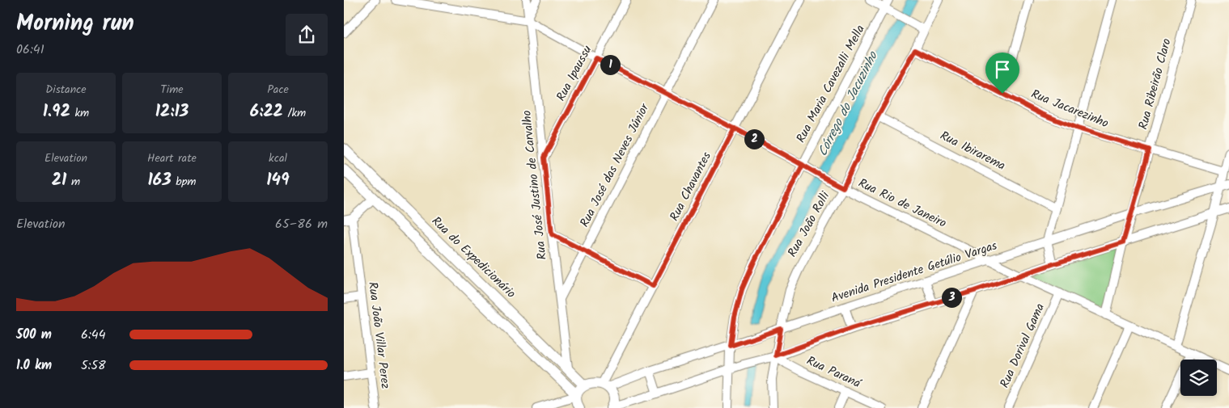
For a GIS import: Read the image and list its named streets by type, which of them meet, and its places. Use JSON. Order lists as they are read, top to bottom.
{
  "streets": {
    "main road": ["Rua do Expedicionário"],
    "street": [
      "Rua Ipaussu",
      "Rua Maria Cavezalli Mella",
      "Rua Ribeirão Claro",
      "Rua Jacarezinho",
      "Rua Ibirarema",
      "Rua José das Neves Júnior",
      "Rua José Justino de Carvalho",
      "Rua Chavantes",
      "Rua Rio de Janeiro",
      "Rua João Rolli",
      "Avenida Presidente Getúlio Vargas",
      "Rua João Villar Perez",
      "Rua Dorival Gama",
      "Rua Paraná"
    ]
  },
  "crossings": [
    ["Rua Ipaussu", "Rua José Justino de Carvalho"],
    ["Rua Ipaussu", "Rua Rio de Janeiro"],
    ["Rua Maria Cavezalli Mella", "Rua Rio de Janeiro"],
    ["Rua Maria Cavezalli Mella", "Avenida Presidente Getúlio Vargas"],
    ["Rua Ribeirão Claro", "Rua Jacarezinho"],
    ["Rua Ribeirão Claro", "Rua Rio de Janeiro"],
    ["Rua Ribeirão Claro", "Avenida Presidente Getúlio Vargas"],
    ["Rua Jacarezinho", "Rua João Rolli"],
    ["Rua Ibirarema", "Rua João Rolli"],
    ["Rua José das Neves Júnior", "Rua José Justino de Carvalho"],
    ["Rua José das Neves Júnior", "Rua Rio de Janeiro"],
    ["Rua José Justino de Carvalho", "Rua Rio de Janeiro"],
    ["Rua José Justino de Carvalho", "Rua do Expedicionário"],
    ["Rua Chavantes", "Rua Rio de Janeiro"],
    ["Rua Chavantes", "Avenida Presidente Getúlio Vargas"],
    ["Rua Rio de Janeiro", "Rua João Rolli"],
    ["Rua Rio de Janeiro", "Avenida Presidente Getúlio Vargas"],
    ["Rua Rio de Janeiro", "Rua Dorival Gama"],
    ["Rua João Rolli", "Avenida Presidente Getúlio Vargas"],
    ["Rua João Rolli", "Rua Paraná"]
  ],
  "water": ["Córrego do Jacuzinho"],
  "page": {
    "heading": ["Morning run", "06:41"],
    "pins": ["1", "2", "3"],
    "stats": [
      ["Distance", "1.92 km"],
      ["Time", "12:13"],
      ["Pace", "6:22 /km"],
      ["Elevation", "21 m"],
      ["Heart rate", "163 bpm"],
      ["kcal", "149"]
    ],
    "chart": ["Elevation", "65–86 m"],
    "list": [
      {
        "name": "500 m",
        "note": "6:44"
      },
      {
        "name": "1.0 km",
        "note": "5:58"
      }
    ]
  }
}
